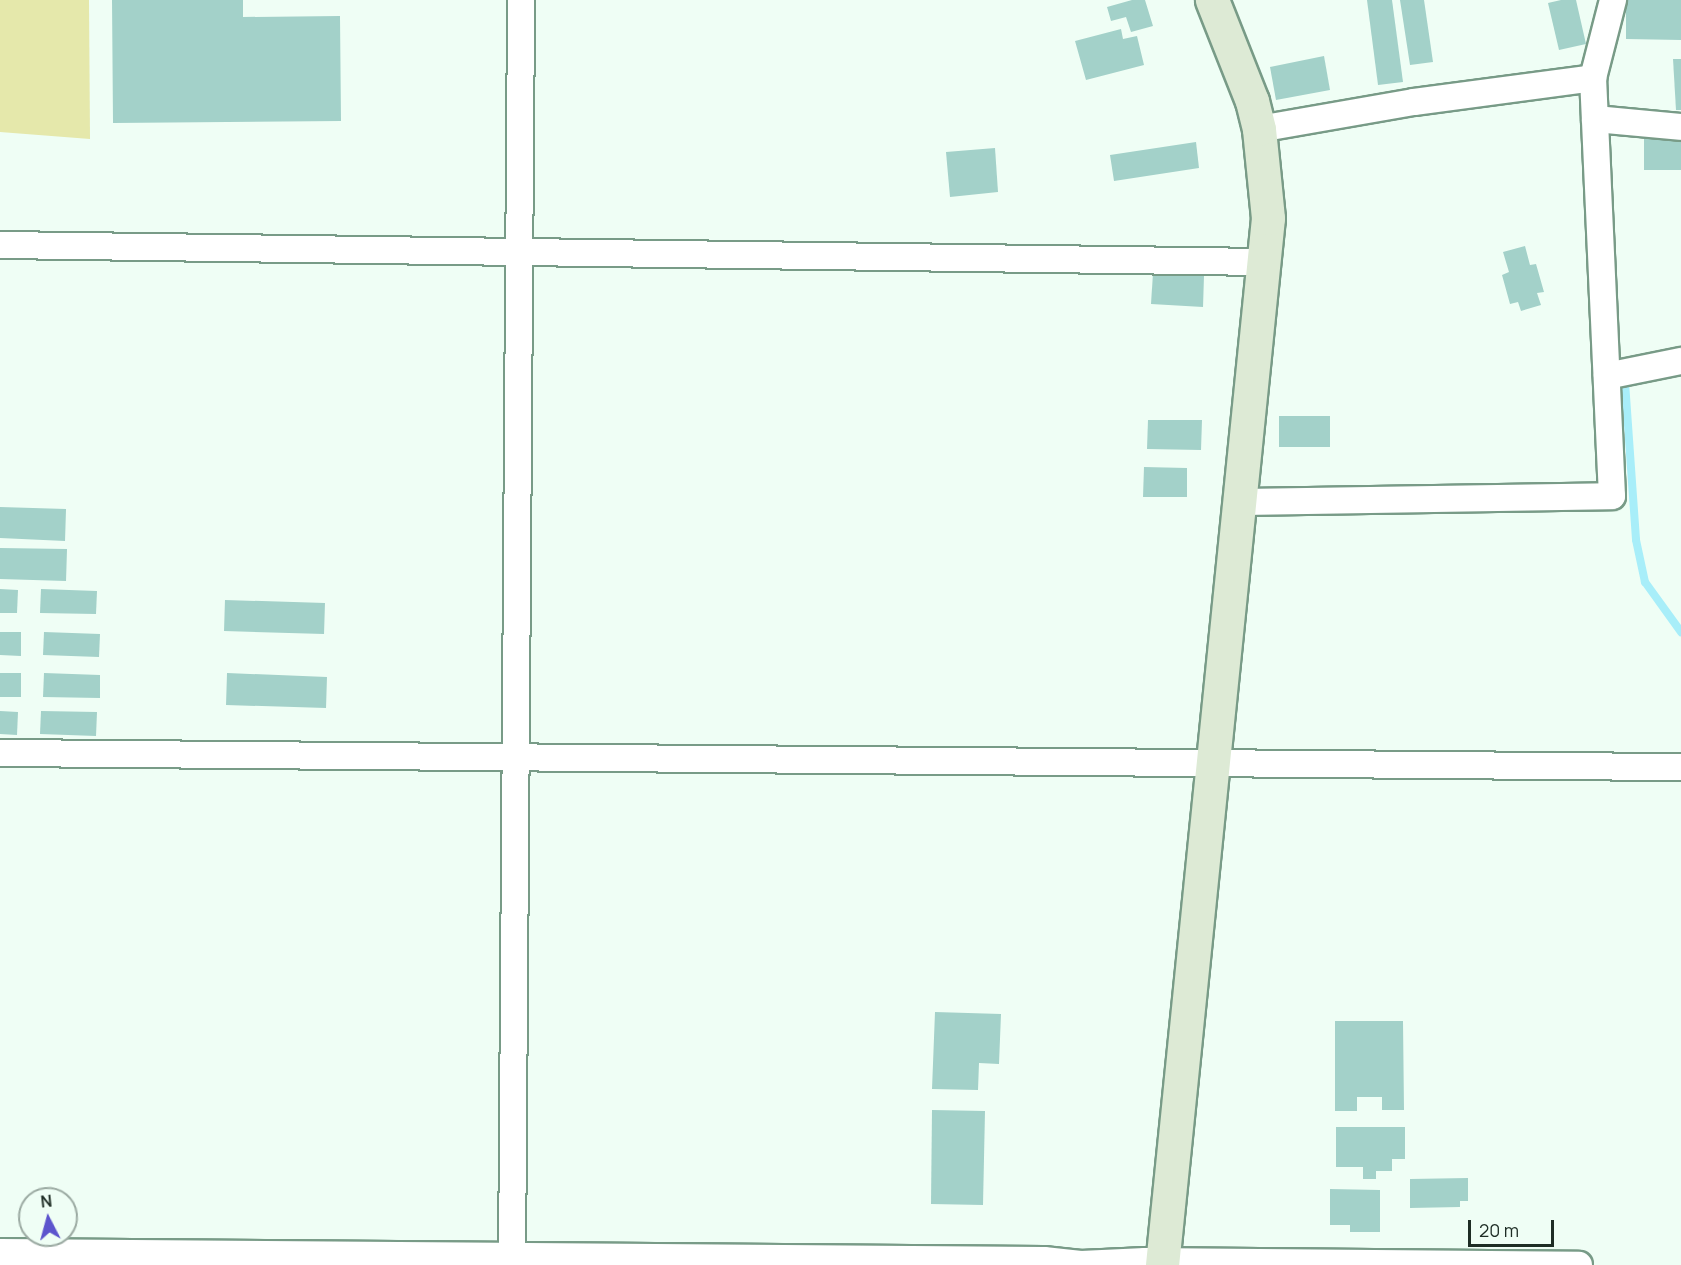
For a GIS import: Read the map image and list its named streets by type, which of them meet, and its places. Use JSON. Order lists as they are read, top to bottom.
{
  "scale_bar": "20 m",
  "north": "top"
}
